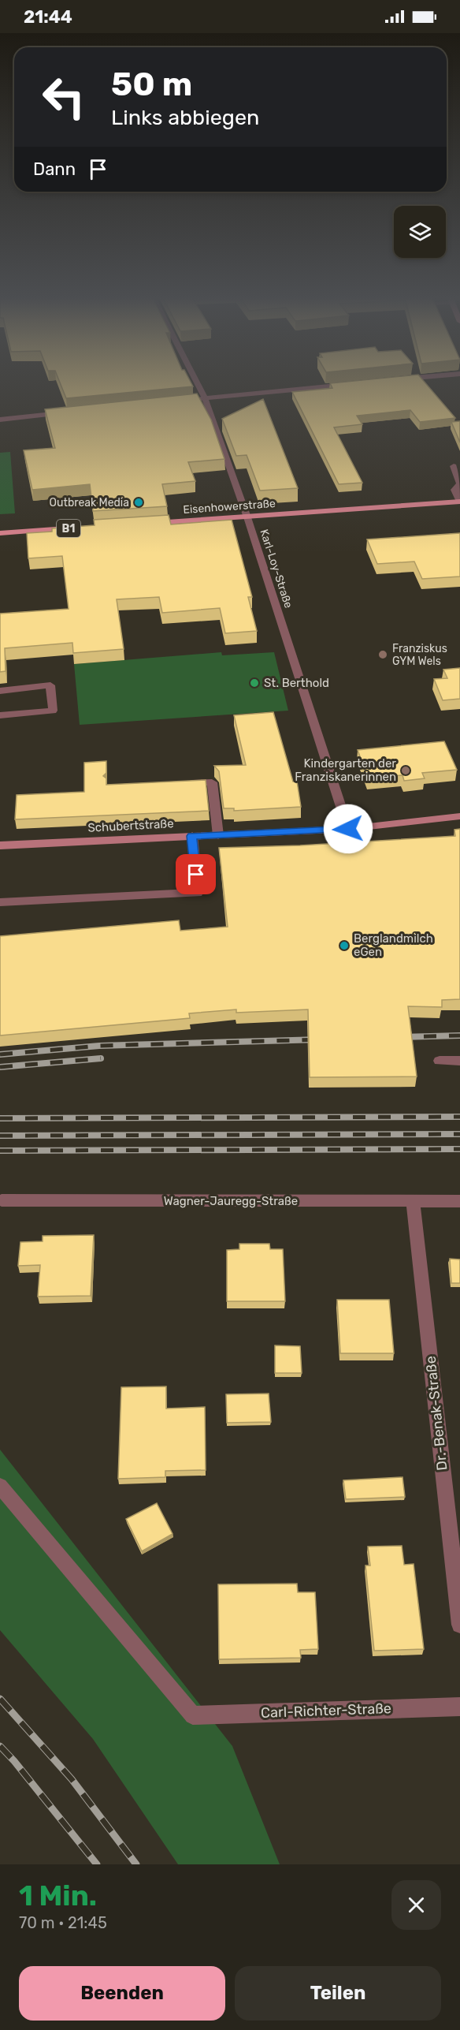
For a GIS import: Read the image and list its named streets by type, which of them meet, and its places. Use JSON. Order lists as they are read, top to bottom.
{
  "streets": {
    "main road": ["Eisenhowerstraße", "B1"],
    "street": [
      "Karl-Loy-Straße",
      "Schubertstraße",
      "Wagner-Jauregg-Straße",
      "Dr.-Benak-Straße",
      "Carl-Richter-Straße"
    ]
  },
  "crossings": [
    ["Eisenhowerstraße", "Karl-Loy-Straße"],
    ["Karl-Loy-Straße", "Schubertstraße"],
    ["Wagner-Jauregg-Straße", "Dr.-Benak-Straße"]
  ],
  "places": [
    "Outbreak Media",
    "Franziskus GYM Wels",
    "St. Berthold",
    "Kindergarten der Franziskanerinnen",
    "Berglandmilch eGen"
  ],
  "page": {
    "status": "21:44",
    "turn": ["50 m", "Links abbiegen"],
    "then": "Dann",
    "heading": ["1 Min.", "70 m · 21:45"],
    "buttons": ["Beenden", "Teilen"]
  }
}
